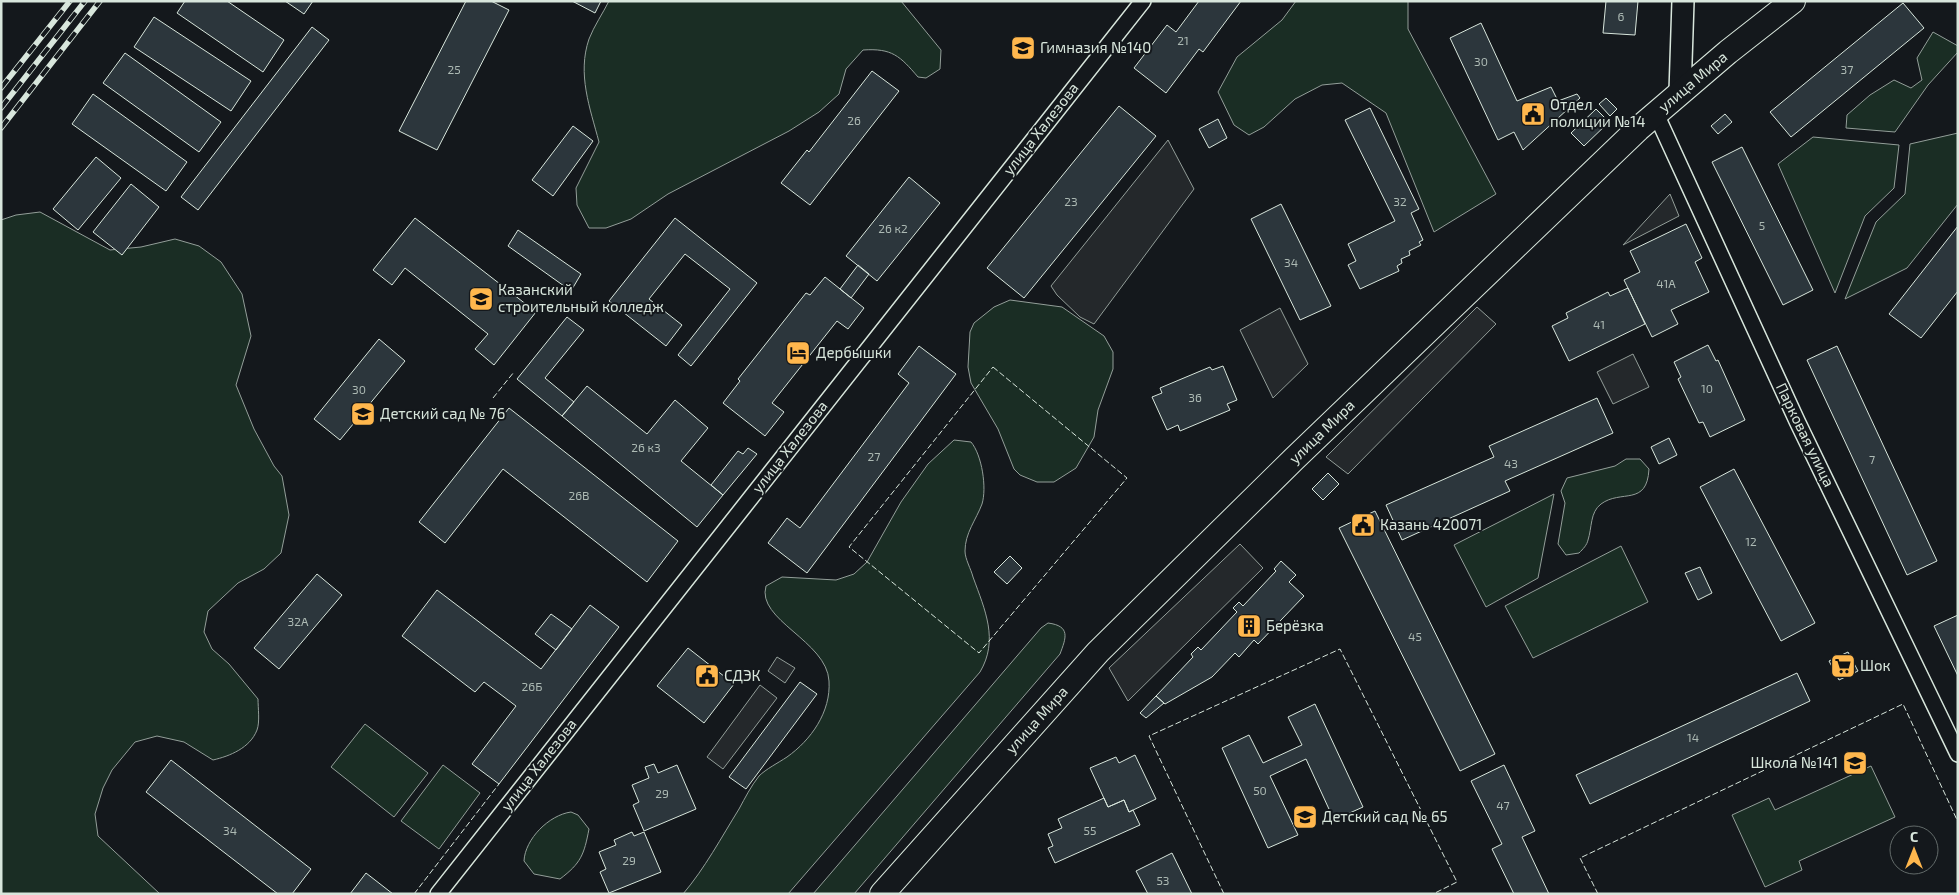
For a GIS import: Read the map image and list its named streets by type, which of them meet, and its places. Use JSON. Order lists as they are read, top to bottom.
{
  "streets": {
    "main road": ["улица Мира"],
    "street": ["улица Халезова", "Парковая улица"]
  },
  "crossings": [
    ["улица Мира", "Парковая улица"]
  ],
  "places": {
    "school or university": [
      "Гимназия №140",
      "Казанский строительный колледж",
      "Детский сад № 76",
      "Школа №141",
      "Детский сад № 65"
    ],
    "public building": ["Отдел полиции №14", "Казань 420071", "СДЭК"],
    "hotel": ["Дербышки"],
    "building": ["Берёзка"],
    "supermarket": ["Шок"]
  },
  "house_numbers": [
    "6",
    "21",
    "30",
    "25",
    "37",
    "26",
    "23",
    "32",
    "5",
    "26 к2",
    "34",
    "41А",
    "41",
    "10",
    "30",
    "36",
    "26 к3",
    "27",
    "7",
    "43",
    "26В",
    "12",
    "32А",
    "45",
    "26Б",
    "14",
    "50",
    "29",
    "47",
    "34",
    "55",
    "29",
    "53"
  ],
  "north": "top"
}
